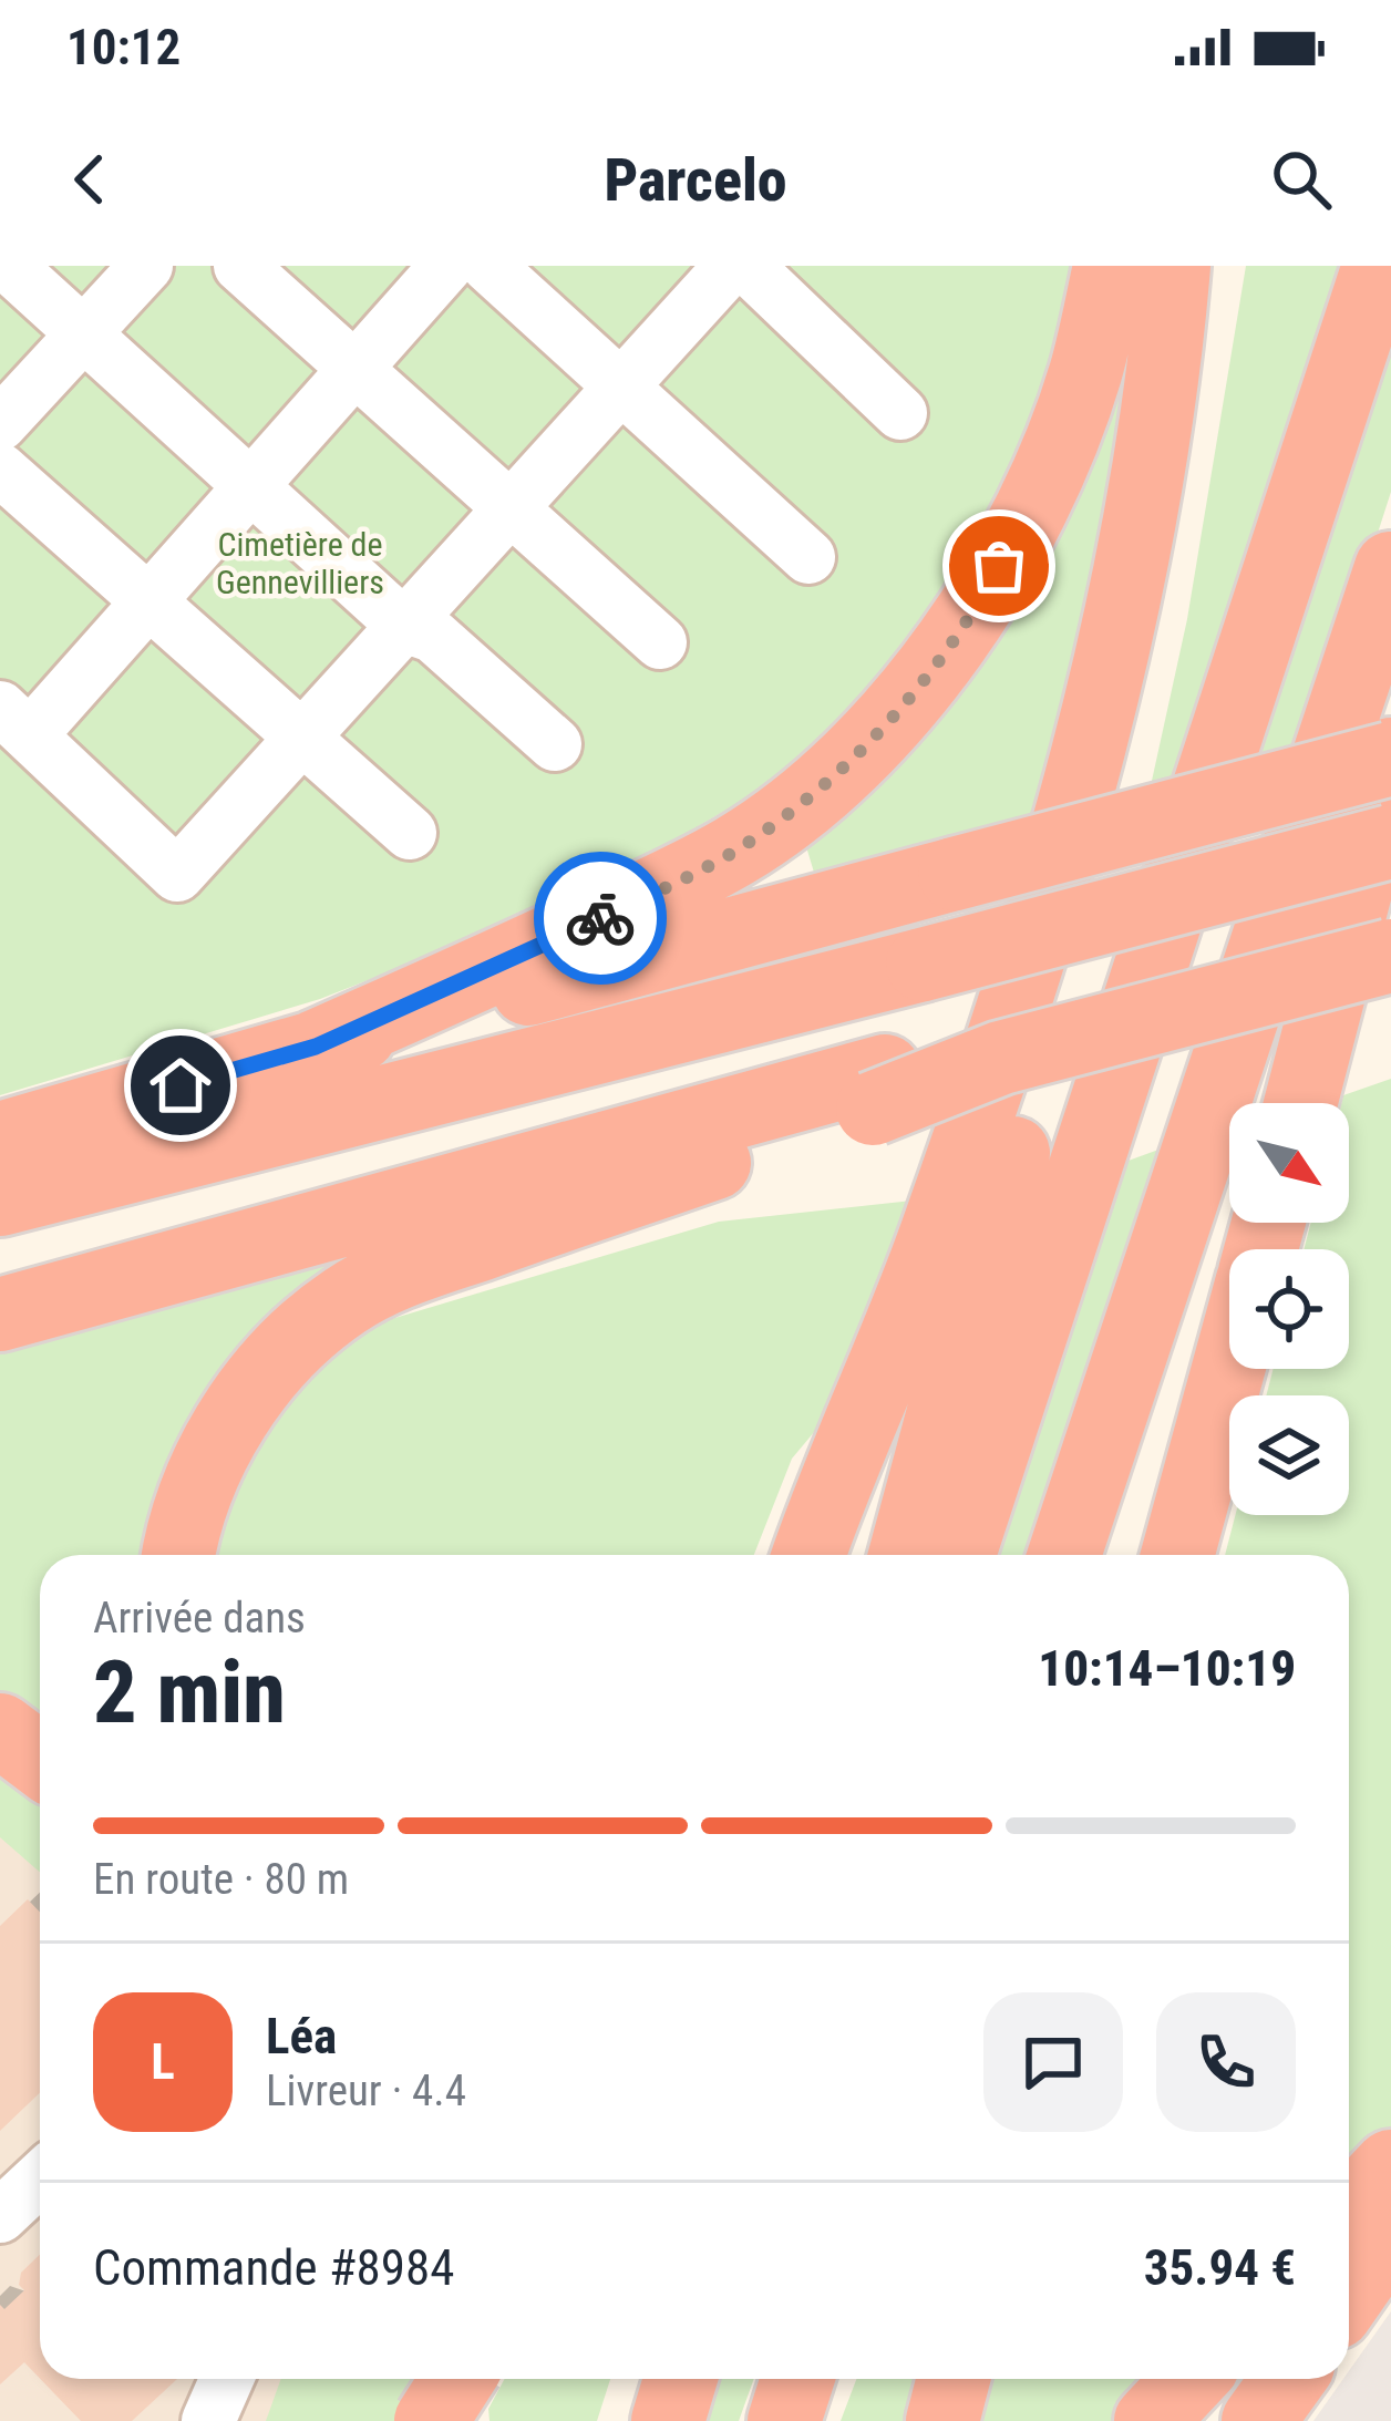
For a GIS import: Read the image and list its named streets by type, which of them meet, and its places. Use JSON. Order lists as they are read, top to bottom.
{
  "parks": ["Cimetière de Gennevilliers"],
  "north": "bottom right",
  "page": {
    "status": "10:12",
    "header": "Parcelo",
    "heading": ["2 min", "Arrivée dans", "10:14–10:19"],
    "panel": [
      "Léa",
      "Livreur · 4.4",
      "Commande #8984",
      "35.94 €"
    ],
    "bar": "En route · 80 m",
    "round": "L"
  }
}
